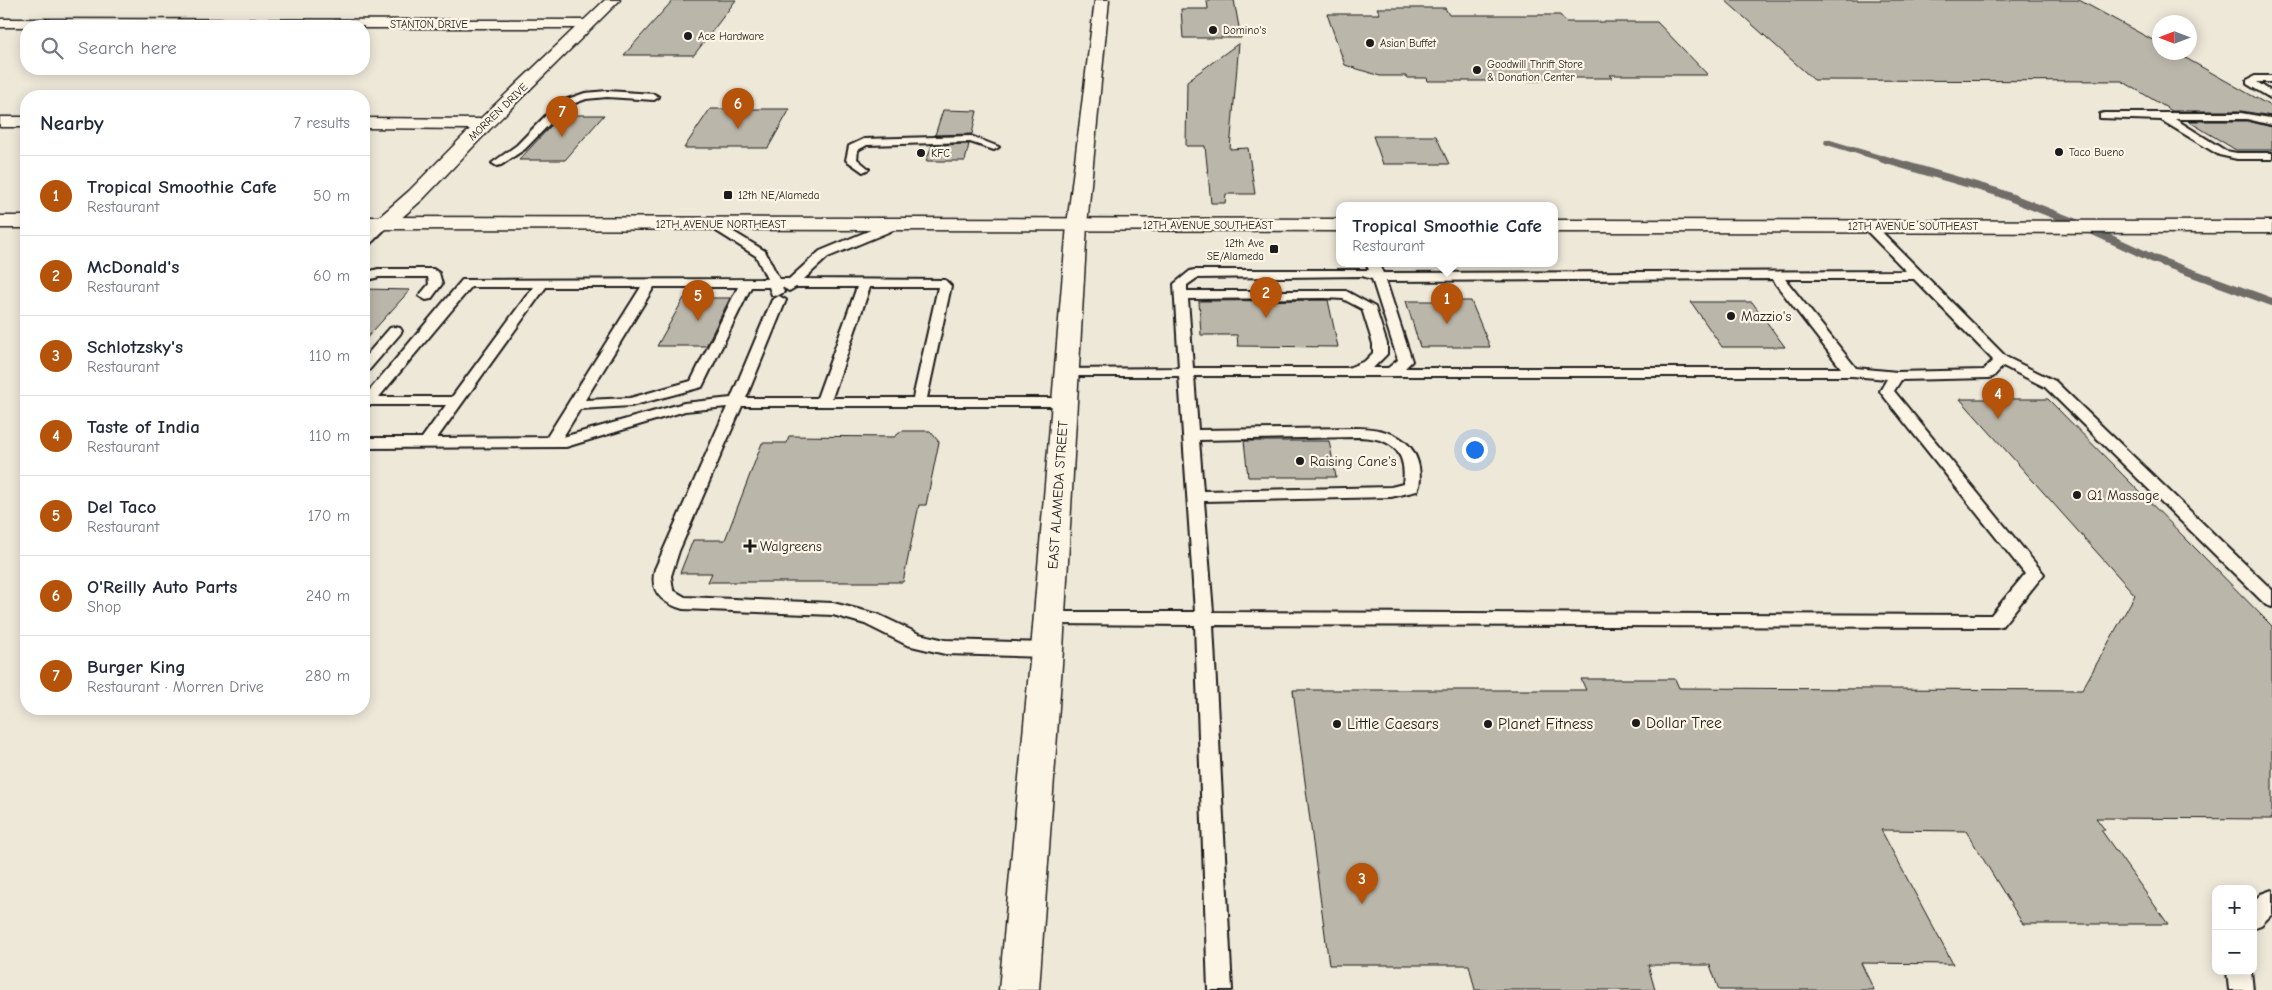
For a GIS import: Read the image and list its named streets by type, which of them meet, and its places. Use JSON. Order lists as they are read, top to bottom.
{
  "streets": {
    "main road": [
      "STANTON DRIVE",
      "MORREN DRIVE",
      "12TH AVENUE NORTHEAST",
      "12TH AVENUE SOUTHEAST",
      "EAST ALAMEDA STREET"
    ]
  },
  "crossings": [
    ["STANTON DRIVE", "MORREN DRIVE"],
    ["MORREN DRIVE", "12TH AVENUE NORTHEAST"],
    ["12TH AVENUE NORTHEAST", "12TH AVENUE SOUTHEAST"],
    ["12TH AVENUE NORTHEAST", "EAST ALAMEDA STREET"],
    ["12TH AVENUE SOUTHEAST", "EAST ALAMEDA STREET"]
  ],
  "places": {
    "other": [
      "Domino's",
      "Ace Hardware",
      "Asian Buffet",
      "Goodwill Thrift Store & Donation Center",
      "Taco Bueno",
      "KFC",
      "Mazzio's",
      "Raising Cane's",
      "Q1 Massage",
      "Dollar Tree",
      "Little Caesars",
      "Planet Fitness"
    ],
    "transit": ["12th NE/Alameda", "12th Ave SE/Alameda"],
    "health": ["Walgreens"]
  },
  "north": "left",
  "page": {
    "search": "Search here",
    "pins": [
      "6",
      "7",
      "2",
      "5",
      "1",
      "4",
      "3"
    ],
    "heading": ["Nearby", "7 results"],
    "list": [
      {
        "mark": "1",
        "name": "Tropical Smoothie Cafe",
        "note": "Restaurant",
        "value": "50 m"
      },
      {
        "mark": "2",
        "name": "McDonald's",
        "note": "Restaurant",
        "value": "60 m"
      },
      {
        "mark": "3",
        "name": "Schlotzsky's",
        "note": "Restaurant",
        "value": "110 m"
      },
      {
        "mark": "4",
        "name": "Taste of India",
        "note": "Restaurant",
        "value": "110 m"
      },
      {
        "mark": "5",
        "name": "Del Taco",
        "note": "Restaurant",
        "value": "170 m"
      },
      {
        "mark": "6",
        "name": "O'Reilly Auto Parts",
        "note": "Shop",
        "value": "240 m"
      },
      {
        "mark": "7",
        "name": "Burger King",
        "note": "Restaurant · Morren Drive",
        "value": "280 m"
      }
    ],
    "popup": ["Tropical Smoothie Cafe", "Restaurant"],
    "map_buttons": ["+", "−"]
  }
}
